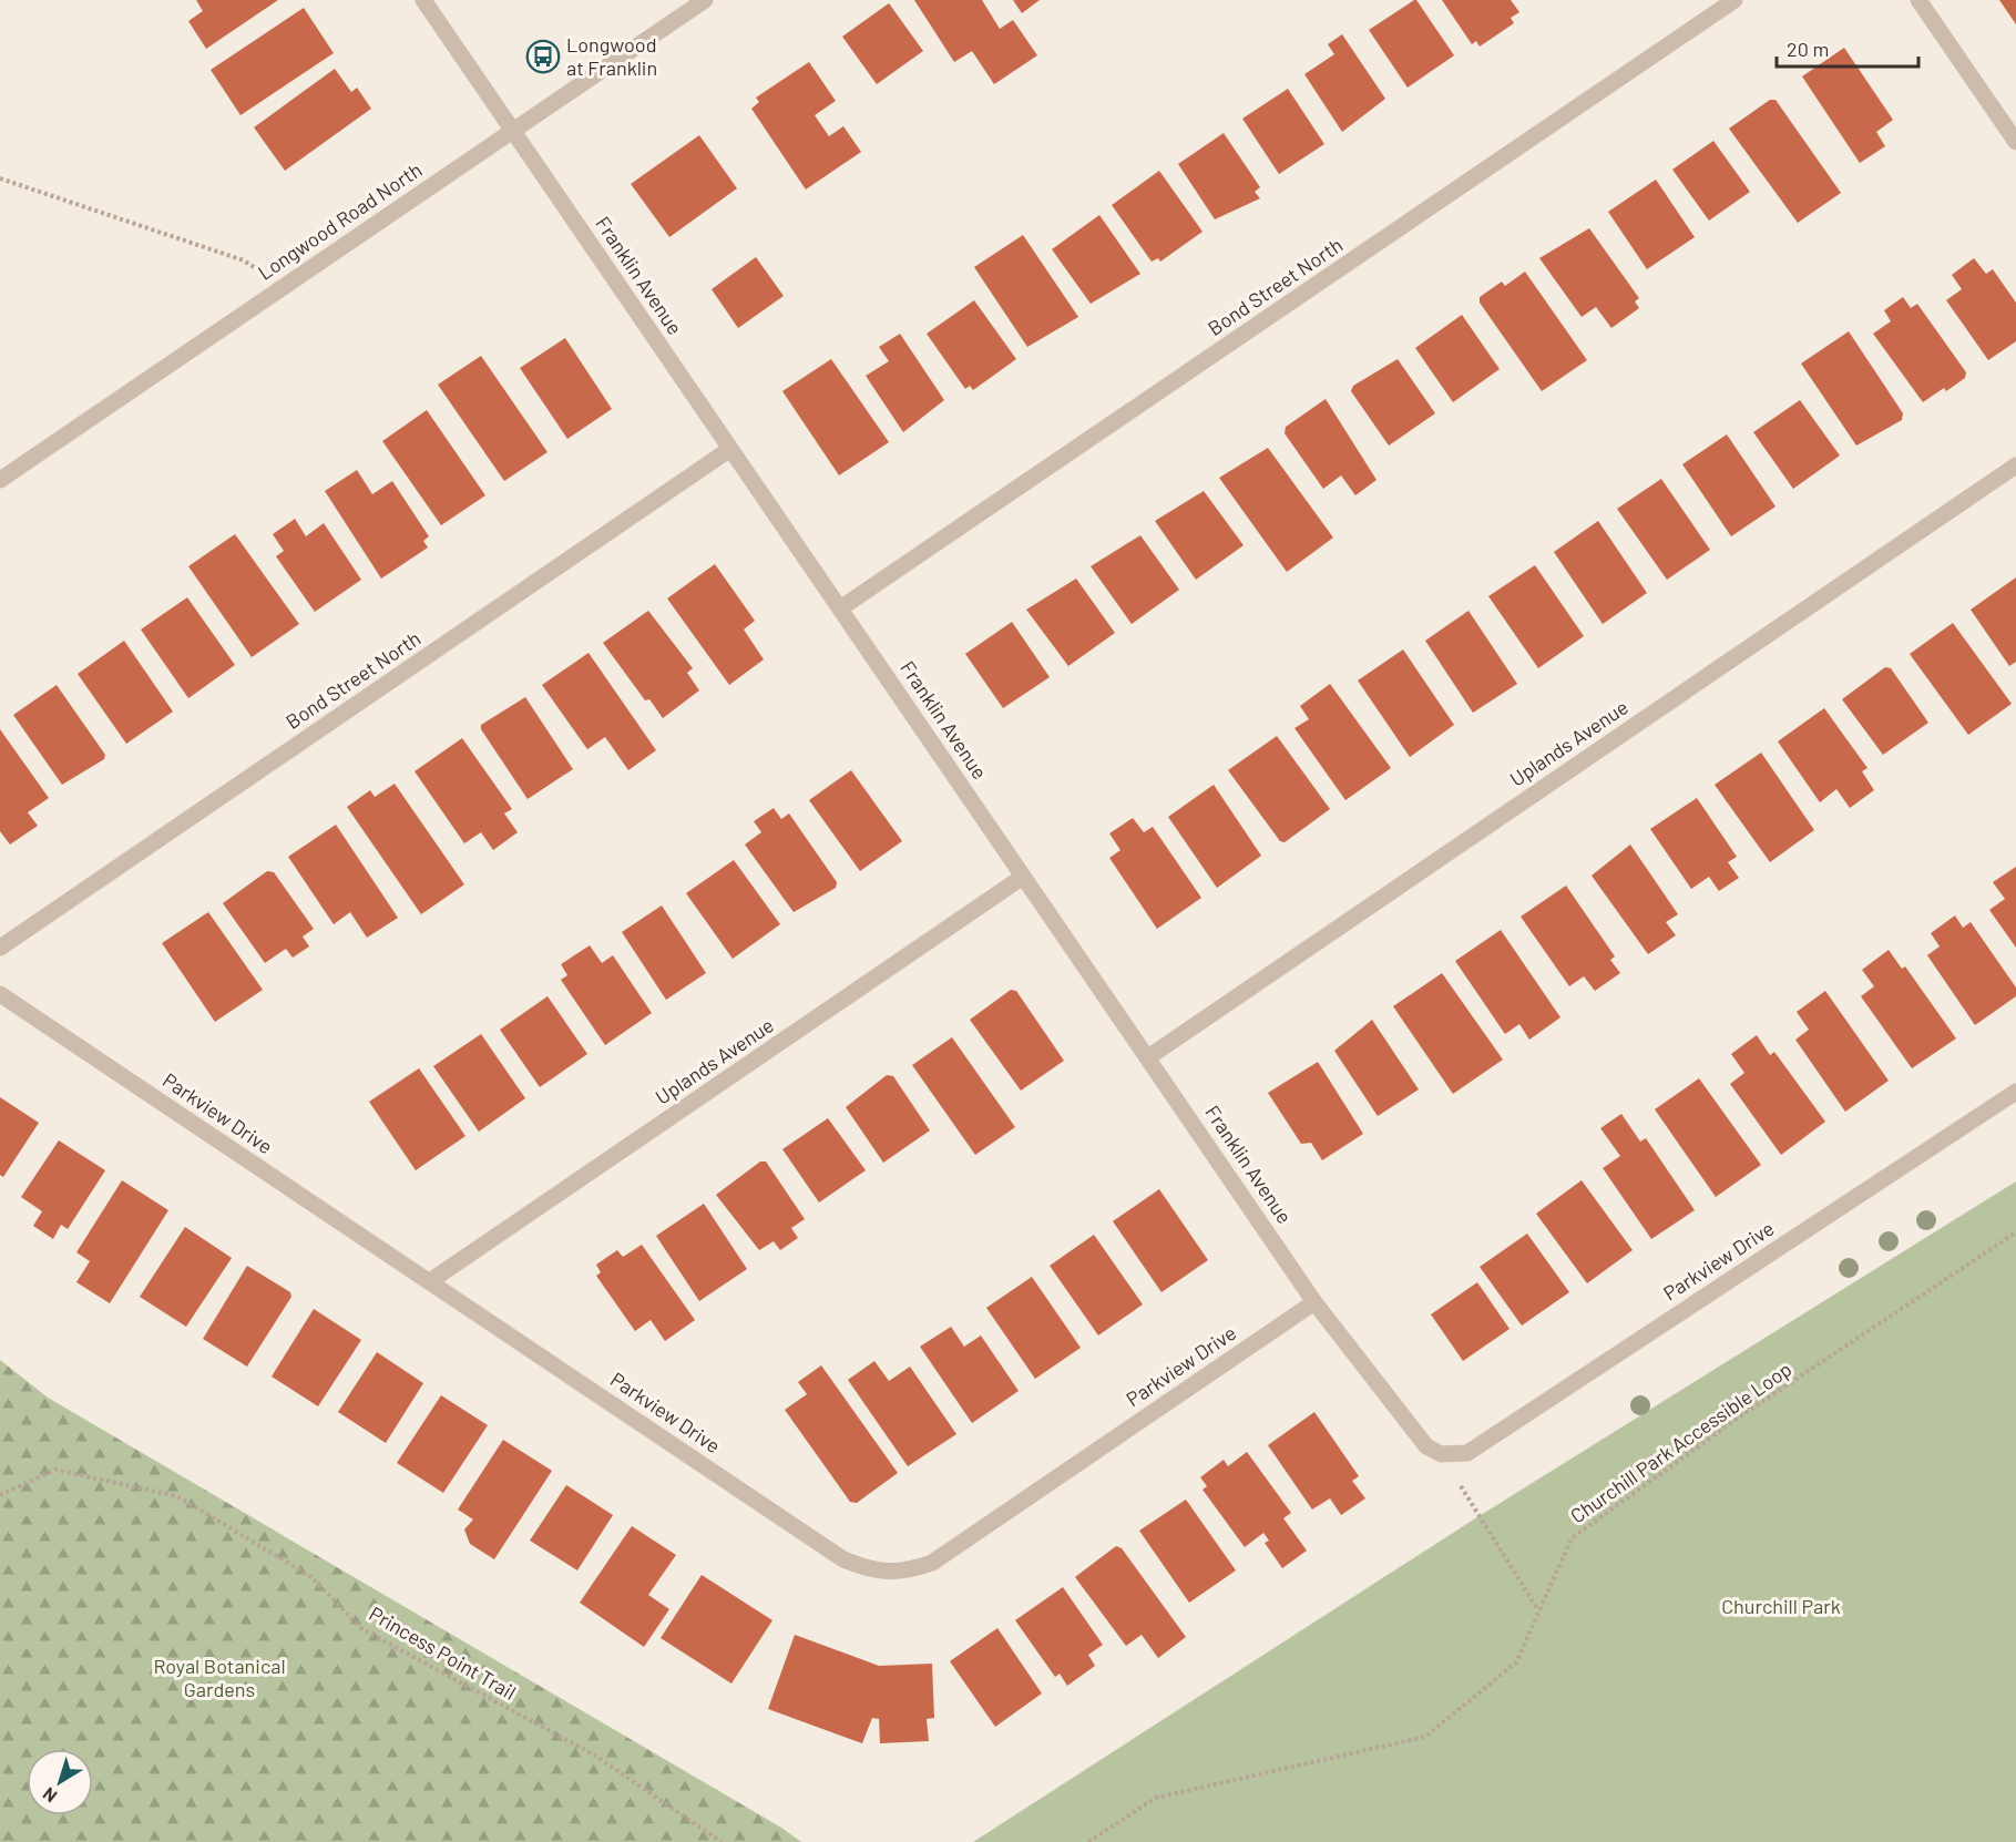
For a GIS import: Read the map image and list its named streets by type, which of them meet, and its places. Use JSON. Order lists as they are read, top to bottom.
{
  "streets": {
    "street": [
      "Longwood Road North",
      "Franklin Avenue",
      "Bond Street North",
      "Uplands Avenue",
      "Parkview Drive"
    ],
    "path": ["Churchill Park Accessible Loop", "Princess Point Trail"]
  },
  "crossings": [
    ["Longwood Road North", "Franklin Avenue"],
    ["Franklin Avenue", "Bond Street North"],
    ["Franklin Avenue", "Uplands Avenue"],
    ["Franklin Avenue", "Parkview Drive"],
    ["Uplands Avenue", "Parkview Drive"]
  ],
  "parks": ["Churchill Park", "Royal Botanical Gardens"],
  "places": {
    "bus stop": ["Longwood at Franklin"]
  },
  "scale_bar": "20 m",
  "north": "bottom left"
}
